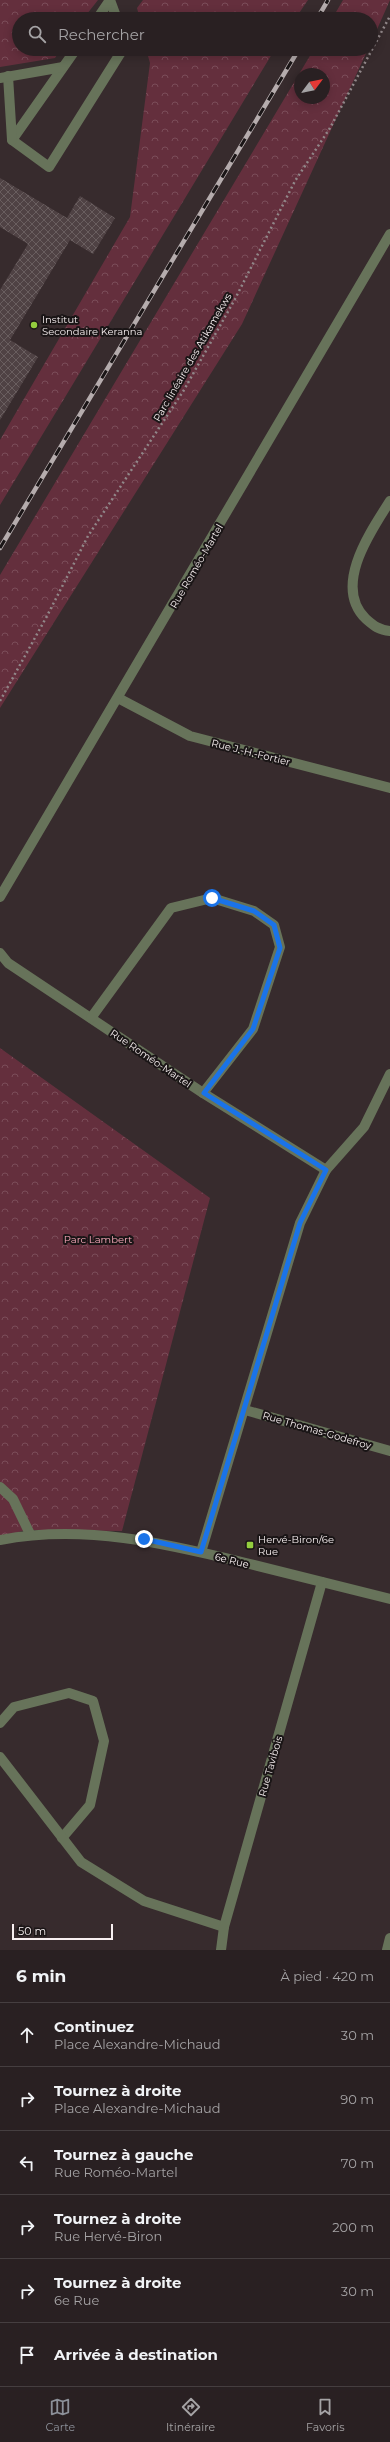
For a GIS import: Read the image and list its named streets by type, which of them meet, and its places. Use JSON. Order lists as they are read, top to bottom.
{
  "streets": {
    "street": [
      "Rue Roméo-Martel",
      "Rue J.-H.-Fortier",
      "Rue Thomas-Godefroy",
      "6e Rue",
      "Rue Tavibois"
    ],
    "path": ["Parc linéaire des Atikamekws"]
  },
  "crossings": [
    ["Rue Roméo-Martel", "Rue J.-H.-Fortier"],
    ["6e Rue", "Rue Tavibois"]
  ],
  "parks": ["Parc Lambert"],
  "places": {
    "other": ["Institut Secondaire Keranna"],
    "transit": ["Hervé-Biron/6e Rue"]
  },
  "scale_bar": "50 m",
  "north": "top right",
  "page": {
    "search": "Rechercher",
    "scale": "50 m",
    "heading": ["6 min", "À pied · 420 m"],
    "list": [
      ["Continuez", "Place Alexandre-Michaud", "30 m"],
      ["Tournez à droite", "Place Alexandre-Michaud", "90 m"],
      ["Tournez à gauche", "Rue Roméo-Martel", "70 m"],
      ["Tournez à droite", "Rue Hervé-Biron", "200 m"],
      ["Tournez à droite", "6e Rue", "30 m"],
      "Arrivée à destination"
    ],
    "nav": ["Carte", "Itinéraire", "Favoris"]
  }
}
